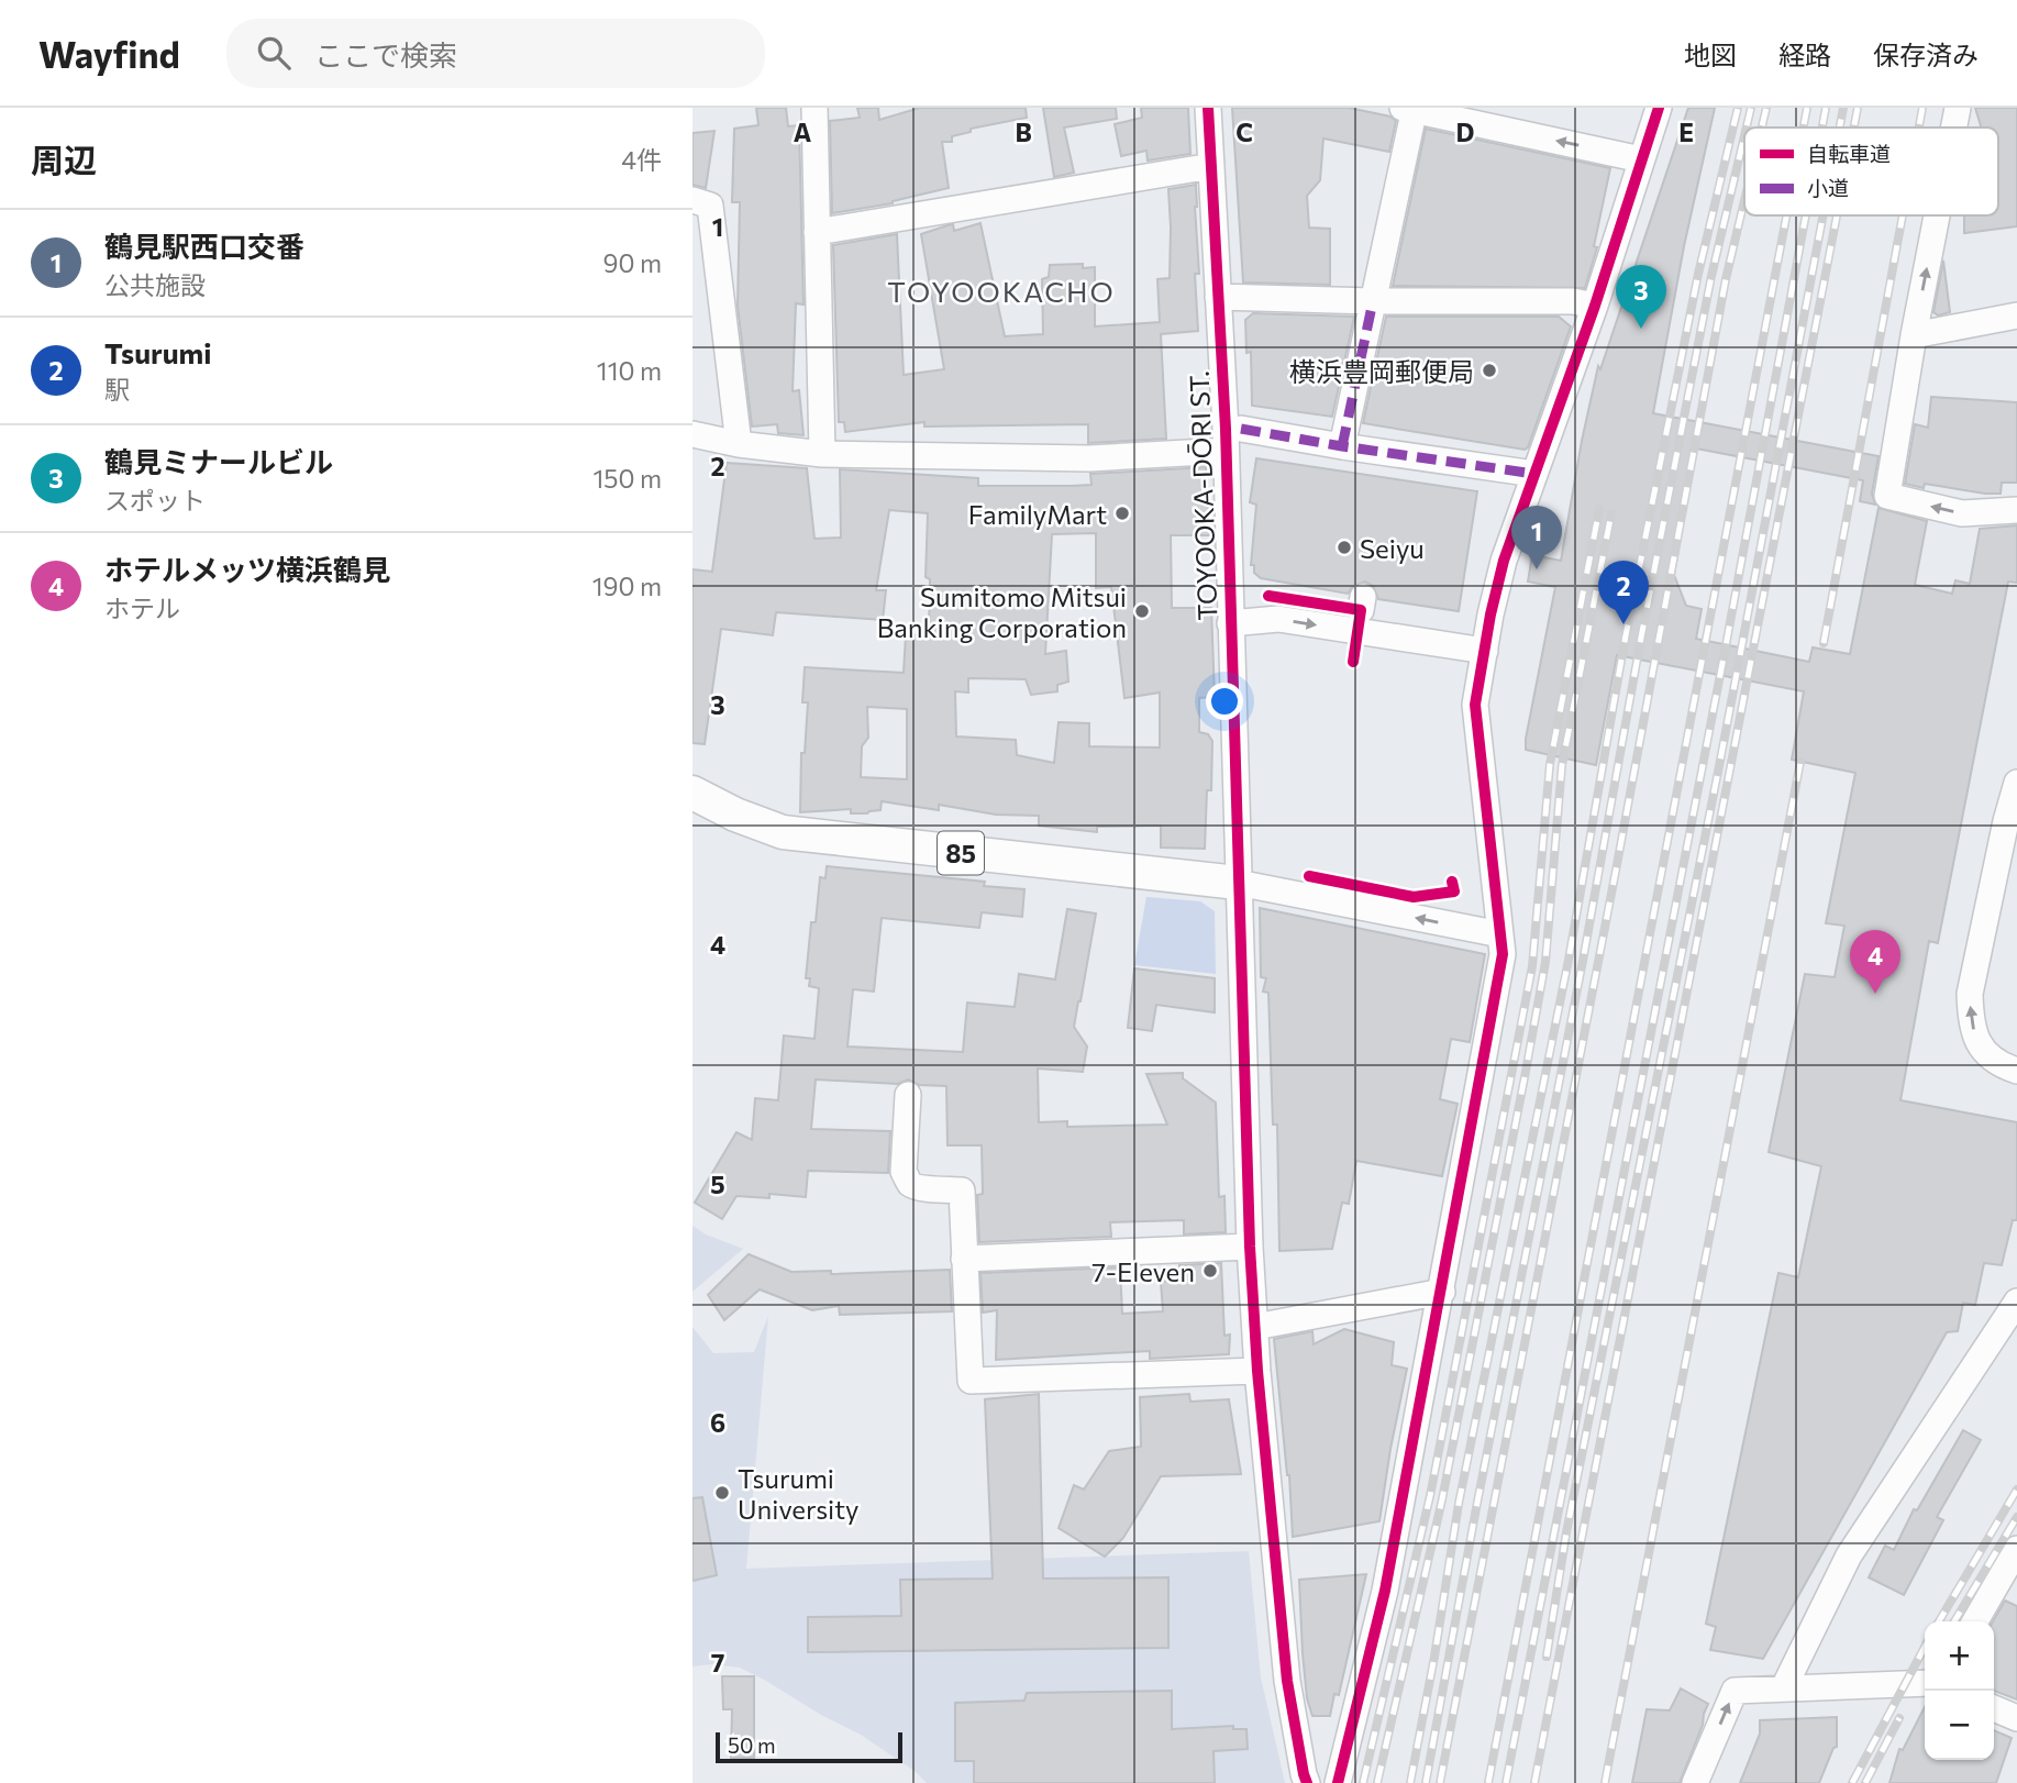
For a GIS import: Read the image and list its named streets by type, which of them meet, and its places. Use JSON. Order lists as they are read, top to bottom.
{
  "streets": {
    "main road": ["85"],
    "street": ["TOYOOKA-DŌRI ST."]
  },
  "crossings": [
    ["TOYOOKA-DŌRI ST.", "85"]
  ],
  "districts": ["TOYOOKACHO"],
  "places": [
    "横浜豊岡郵便局",
    "FamilyMart",
    "Seiyu",
    "Sumitomo Mitsui Banking Corporation",
    "7-Eleven",
    "Tsurumi University"
  ],
  "legend": ["自転車道", "小道"],
  "scale_bar": "50 m",
  "page": {
    "header": "Wayfind",
    "search": "ここで検索",
    "nav": ["地図", "経路", "保存済み"],
    "heading": ["周辺", "4件"],
    "list": [
      {
        "mark": "1",
        "name": "鶴見駅西口交番",
        "note": "公共施設",
        "value": "90 m"
      },
      {
        "mark": "2",
        "name": "Tsurumi",
        "note": "駅",
        "value": "110 m"
      },
      {
        "mark": "3",
        "name": "鶴見ミナールビル",
        "note": "スポット",
        "value": "150 m"
      },
      {
        "mark": "4",
        "name": "ホテルメッツ横浜鶴見",
        "note": "ホテル",
        "value": "190 m"
      }
    ],
    "pins": [
      "3",
      "1",
      "2",
      "4"
    ],
    "map_buttons": ["+", "−"],
    "scale": "50 m"
  },
  "grid": {
    "columns": [
      "A",
      "B",
      "C",
      "D",
      "E"
    ],
    "rows": [
      "1",
      "2",
      "3",
      "4",
      "5",
      "6",
      "7"
    ]
  }
}
